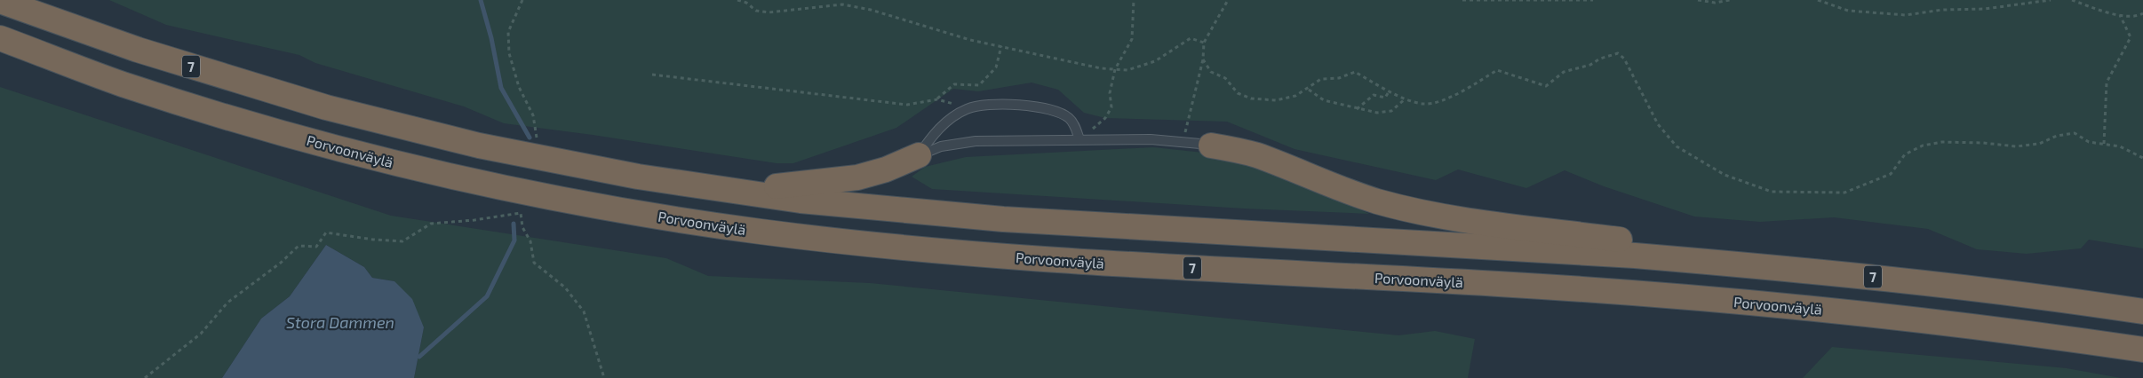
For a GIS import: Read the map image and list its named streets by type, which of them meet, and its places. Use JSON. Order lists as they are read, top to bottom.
{
  "streets": {
    "highway": ["7", "Porvoonväylä"]
  },
  "water": ["Stora Dammen"]
}
